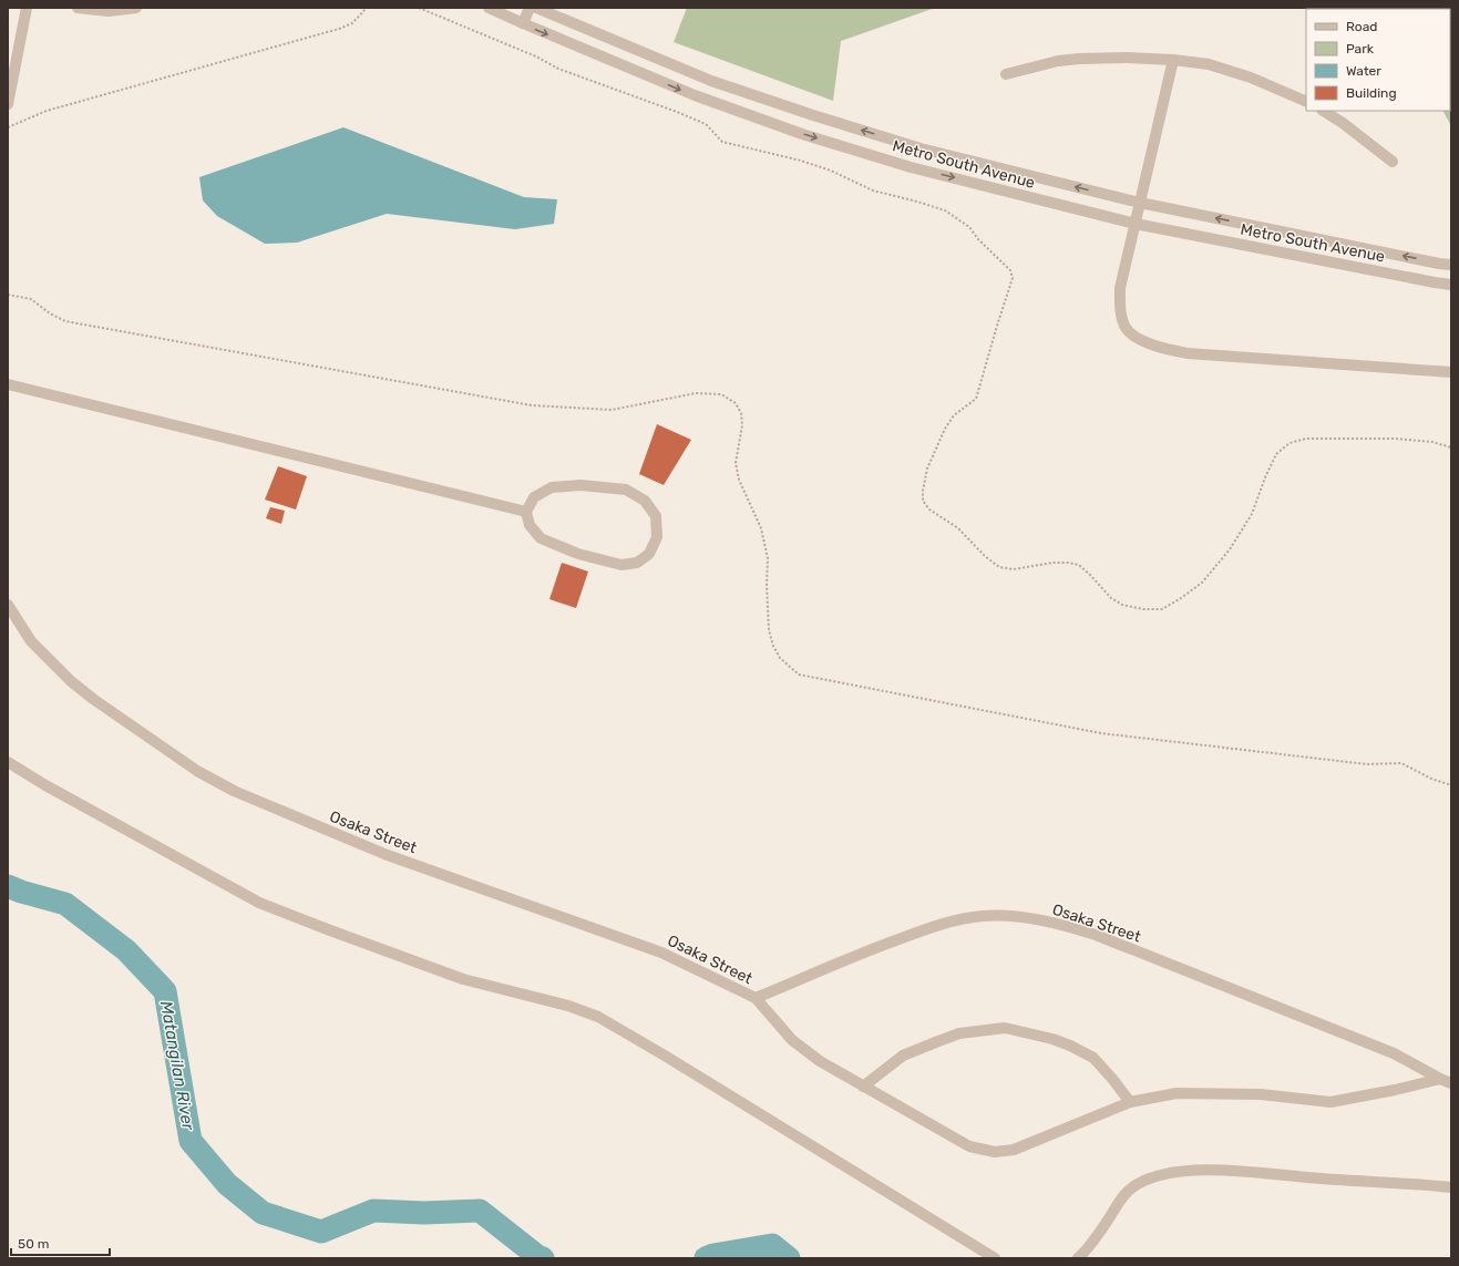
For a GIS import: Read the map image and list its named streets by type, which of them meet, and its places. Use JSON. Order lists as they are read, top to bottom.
{
  "streets": {
    "street": ["Metro South Avenue", "Osaka Street"]
  },
  "water": ["Matangilan River"],
  "legend": [
    "Road",
    "Park",
    "Water",
    "Building"
  ],
  "scale_bar": "50 m"
}
